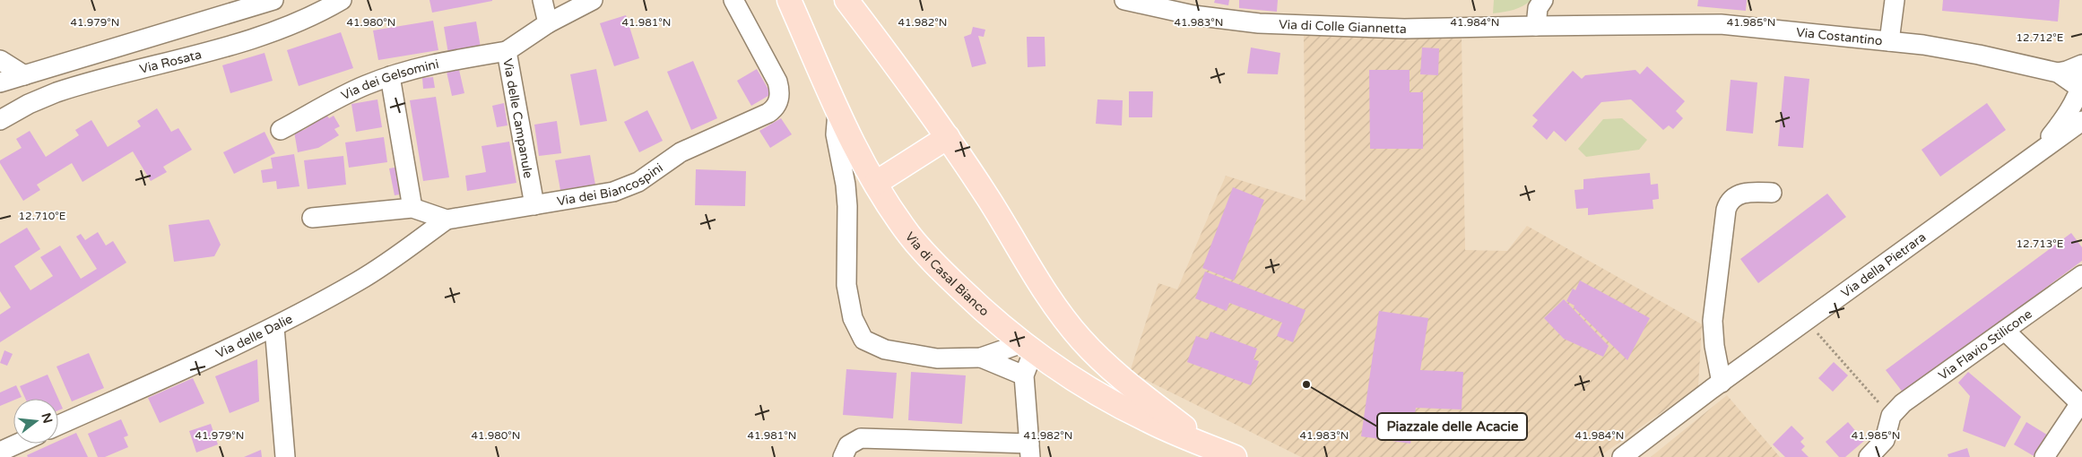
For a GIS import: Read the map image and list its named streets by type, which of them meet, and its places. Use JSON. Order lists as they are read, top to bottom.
{
  "streets": {
    "main road": ["Via di Casal Bianco"],
    "street": [
      "Via di Colle Giannetta",
      "Via Costantino",
      "Via Rosata",
      "Via dei Gelsomini",
      "Via delle Campanule",
      "Via dei Biancospini",
      "Via della Pietrara",
      "Via delle Dalie",
      "Via Flavio Stilicone"
    ]
  },
  "crossings": [
    ["Via di Colle Giannetta", "Via Costantino"],
    ["Via dei Gelsomini", "Via delle Campanule"],
    ["Via delle Campanule", "Via dei Biancospini"],
    ["Via dei Biancospini", "Via delle Dalie"]
  ],
  "places": ["Piazzale delle Acacie"],
  "north": "right",
  "coordinates": [
    "41.979°N",
    "41.980°N",
    "41.981°N",
    "41.982°N",
    "41.983°N",
    "41.984°N",
    "41.985°N",
    "12.712°E",
    "12.710°E",
    "12.713°E"
  ]
}
